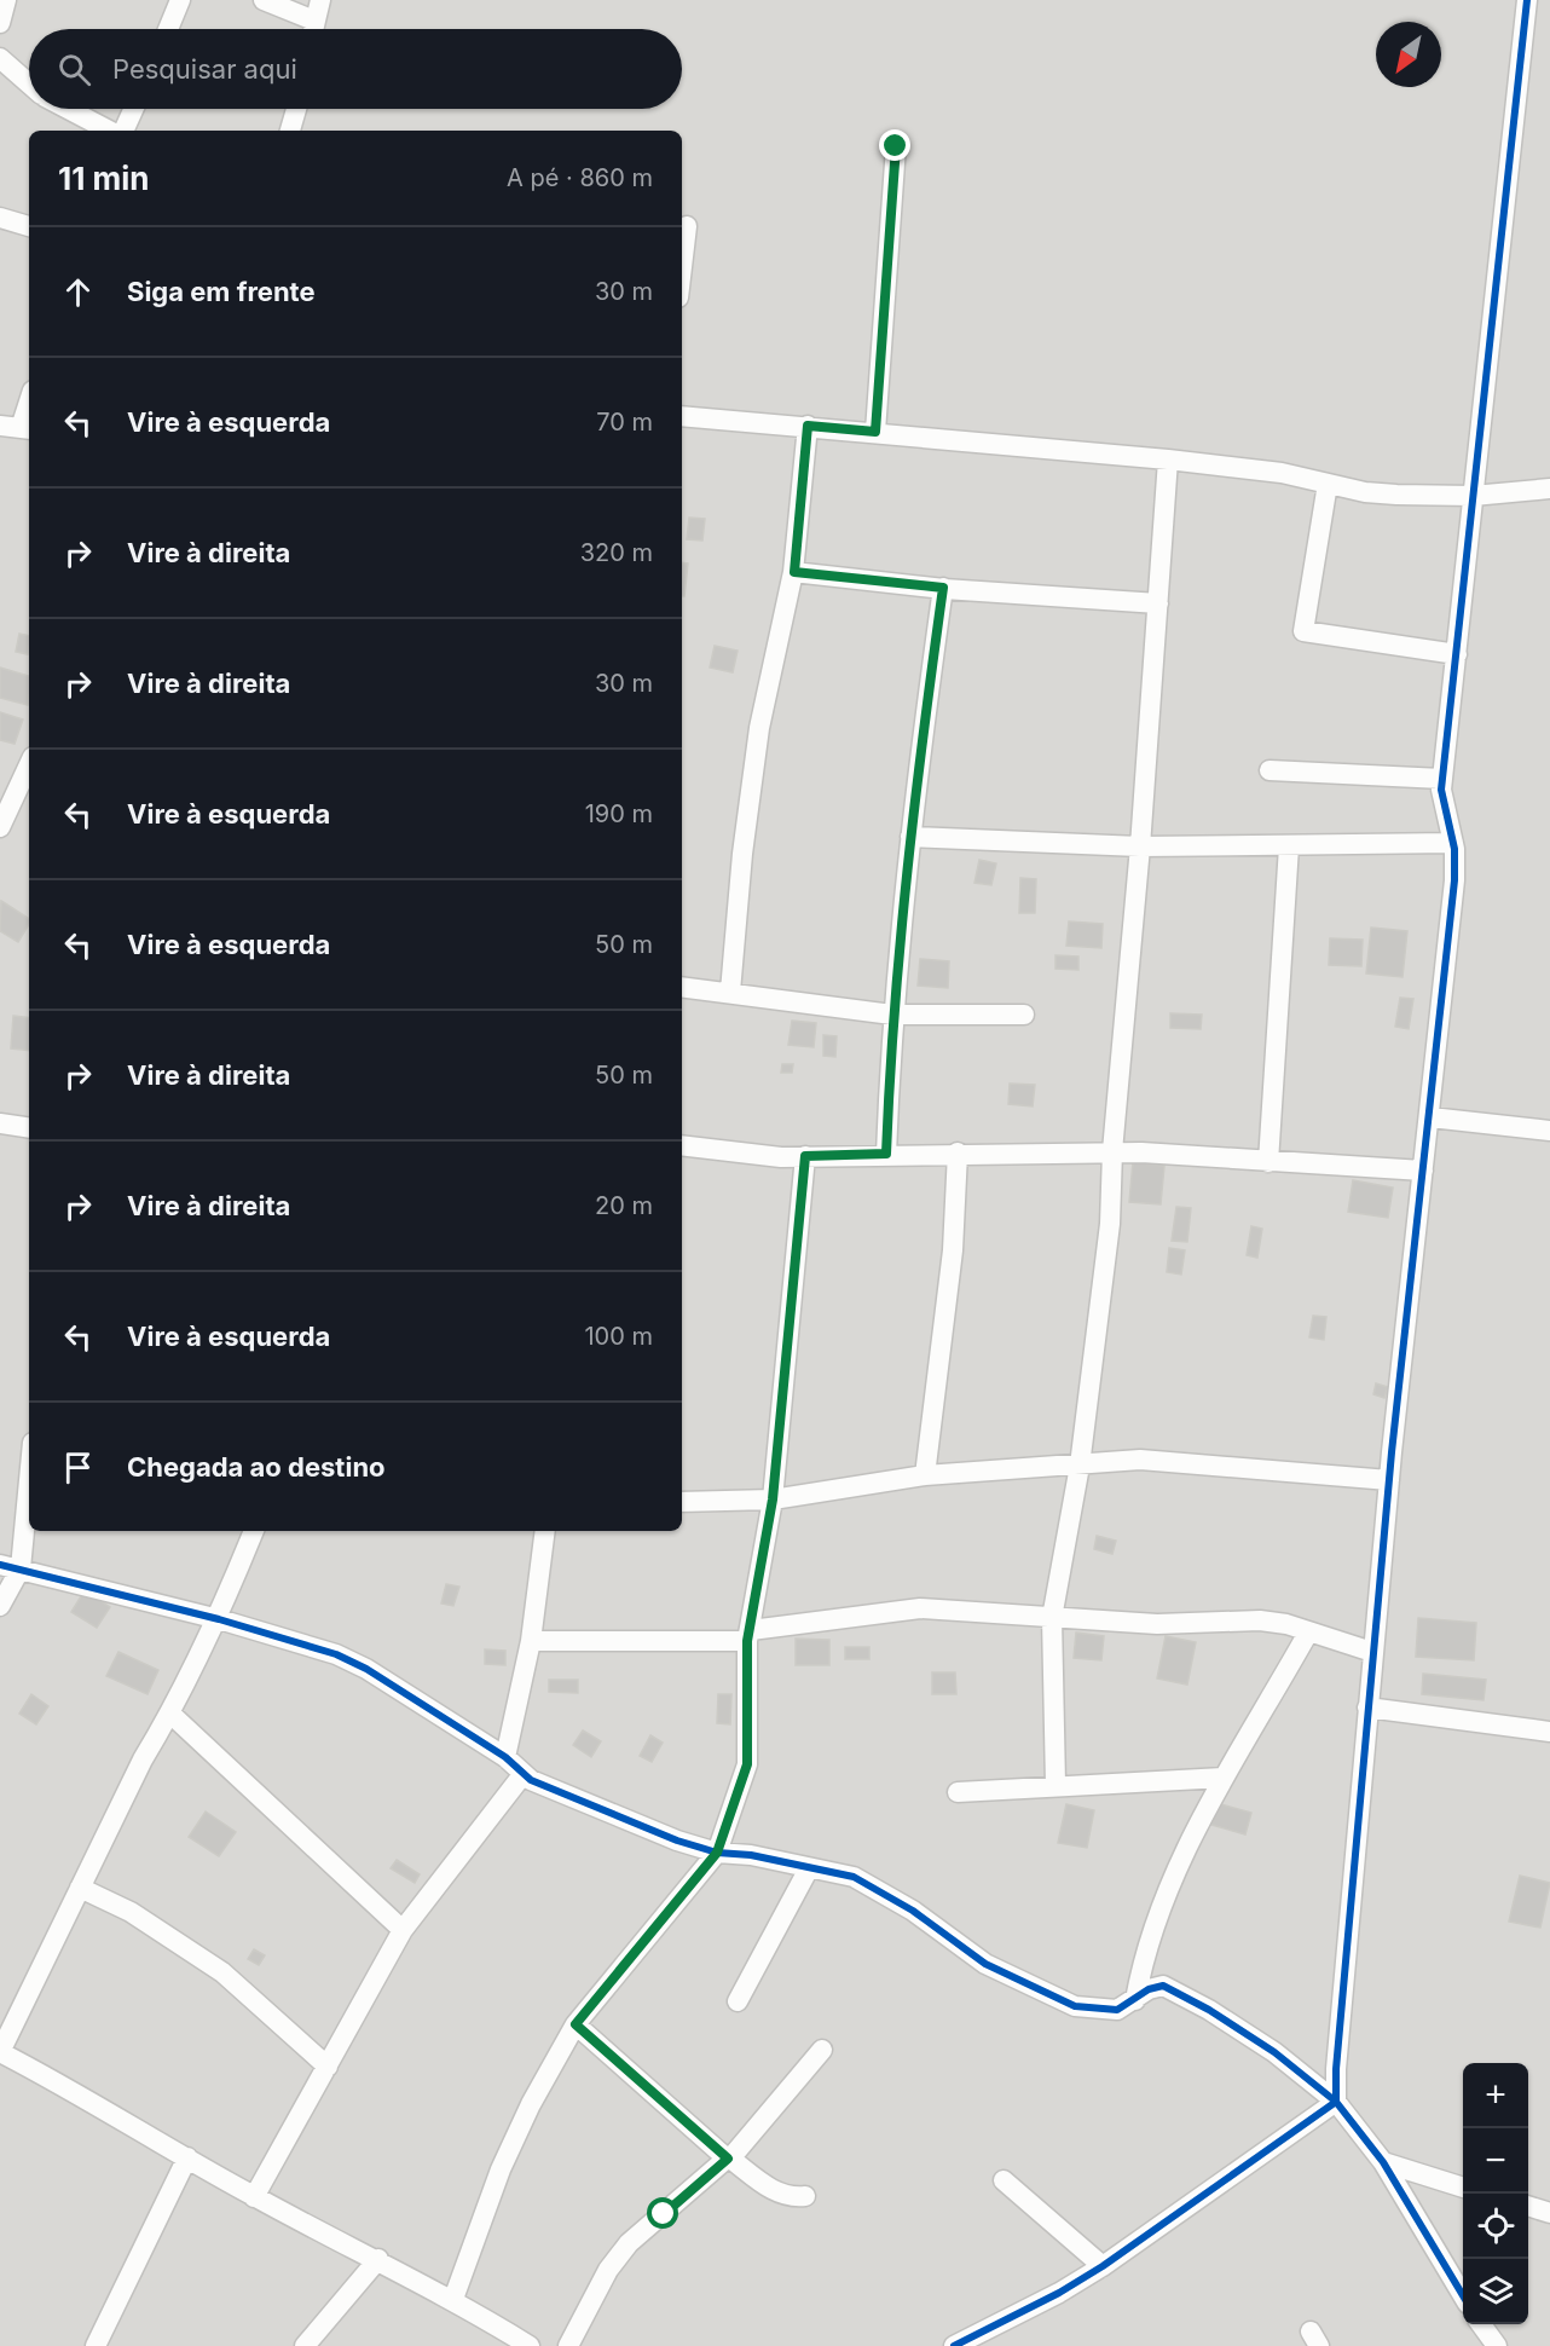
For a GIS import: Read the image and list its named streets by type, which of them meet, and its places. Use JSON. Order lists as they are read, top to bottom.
{
  "north": "bottom left",
  "page": {
    "search": "Pesquisar aqui",
    "heading": ["11 min", "A pé · 860 m"],
    "list": [
      ["Siga em frente", "30 m"],
      ["Vire à esquerda", "70 m"],
      ["Vire à direita", "320 m"],
      ["Vire à direita", "30 m"],
      ["Vire à esquerda", "190 m"],
      ["Vire à esquerda", "50 m"],
      ["Vire à direita", "50 m"],
      ["Vire à direita", "20 m"],
      ["Vire à esquerda", "100 m"],
      "Chegada ao destino"
    ],
    "map_buttons": ["+", "−"]
  }
}
